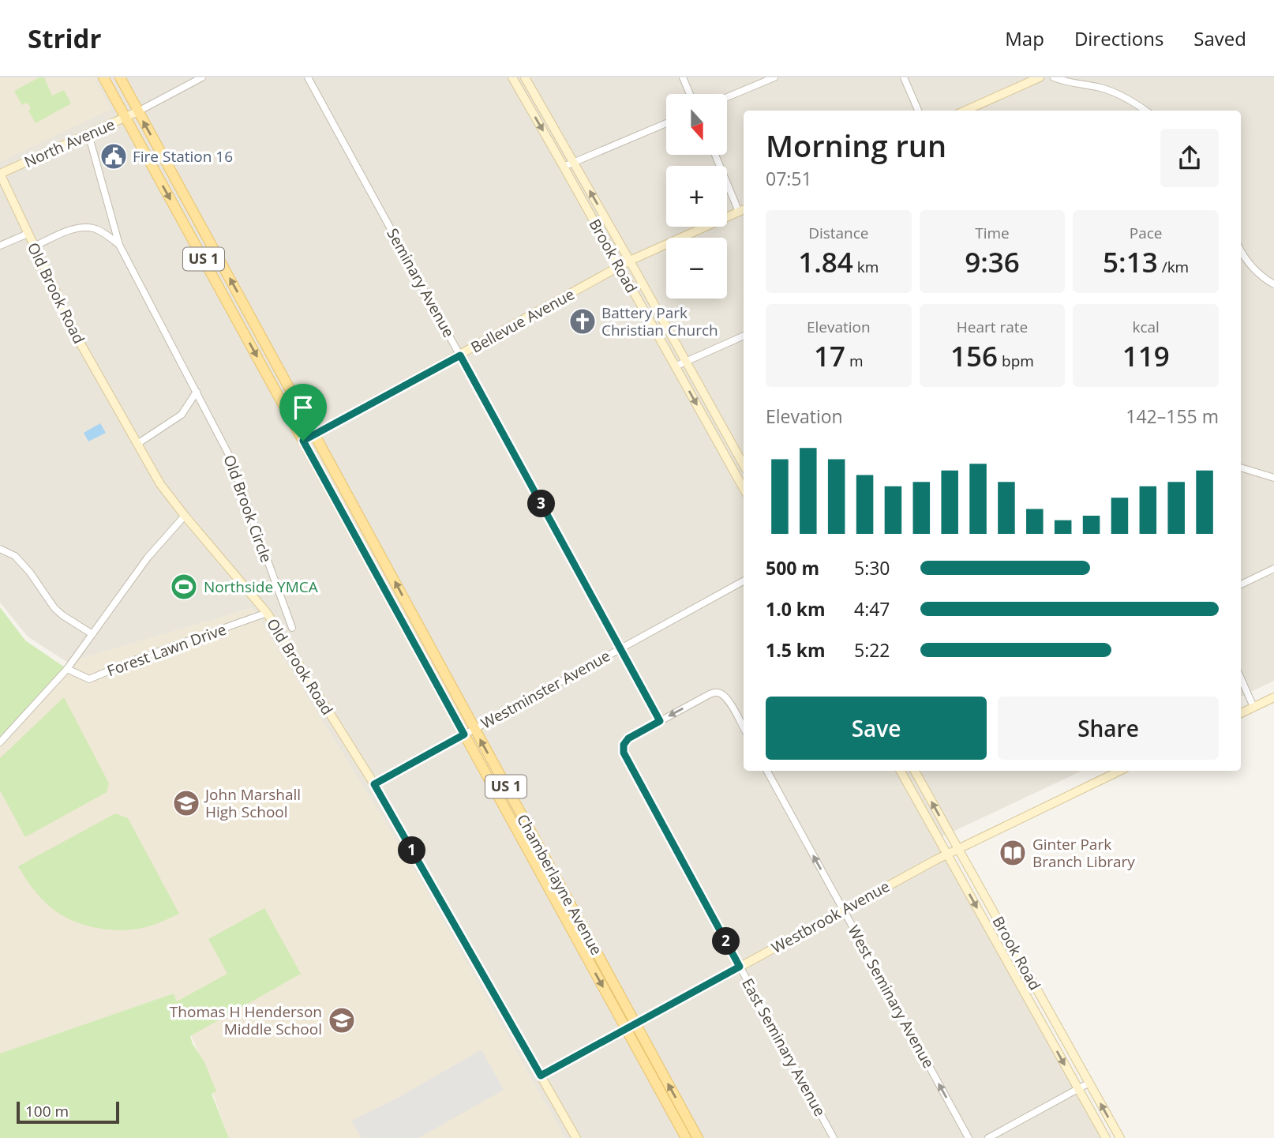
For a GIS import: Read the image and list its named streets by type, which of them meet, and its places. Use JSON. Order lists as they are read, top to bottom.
{
  "streets": {
    "main road": ["US 1", "Chamberlayne Avenue"],
    "street": [
      "North Avenue",
      "Brook Road",
      "Seminary Avenue",
      "Old Brook Road",
      "Bellevue Avenue",
      "Old Brook Circle",
      "Forest Lawn Drive",
      "Westminster Avenue",
      "Westbrook Avenue",
      "West Seminary Avenue",
      "East Seminary Avenue"
    ]
  },
  "crossings": [
    ["North Avenue", "US 1"],
    ["North Avenue", "Old Brook Road"],
    ["North Avenue", "Old Brook Circle"],
    ["North Avenue", "Chamberlayne Avenue"],
    ["Brook Road", "Bellevue Avenue"],
    ["Brook Road", "Westbrook Avenue"],
    ["US 1", "Bellevue Avenue"],
    ["US 1", "Westminster Avenue"],
    ["US 1", "Chamberlayne Avenue"],
    ["US 1", "Westbrook Avenue"],
    ["Seminary Avenue", "Bellevue Avenue"],
    ["Seminary Avenue", "Westminster Avenue"],
    ["Seminary Avenue", "East Seminary Avenue"],
    ["Old Brook Road", "Old Brook Circle"],
    ["Old Brook Road", "Forest Lawn Drive"],
    ["Old Brook Road", "Westminster Avenue"],
    ["Old Brook Road", "Westbrook Avenue"],
    ["Bellevue Avenue", "Chamberlayne Avenue"],
    ["Westminster Avenue", "Chamberlayne Avenue"],
    ["Chamberlayne Avenue", "Westbrook Avenue"],
    ["Westbrook Avenue", "West Seminary Avenue"],
    ["Westbrook Avenue", "East Seminary Avenue"]
  ],
  "one_way": ["West Seminary Avenue"],
  "places": {
    "public building": ["Fire Station 16"],
    "church": ["Battery Park Christian Church"],
    "sports": ["Northside YMCA"],
    "school or university": ["John Marshall High School", "Thomas H Henderson Middle School"],
    "library": ["Ginter Park Branch Library"]
  },
  "scale_bar": "100 m",
  "north": "bottom",
  "page": {
    "header": "Stridr",
    "nav": ["Map", "Directions", "Saved"],
    "map_buttons": ["+", "−"],
    "heading": ["Morning run", "07:51"],
    "stats": [
      ["Distance", "1.84 km"],
      ["Time", "9:36"],
      ["Pace", "5:13 /km"],
      ["Elevation", "17 m"],
      ["Heart rate", "156 bpm"],
      ["kcal", "119"]
    ],
    "chart": ["Elevation", "142–155 m"],
    "pins": ["3", "1", "2"],
    "list": [
      {
        "name": "500 m",
        "note": "5:30"
      },
      {
        "name": "1.0 km",
        "note": "4:47"
      },
      {
        "name": "1.5 km",
        "note": "5:22"
      }
    ],
    "buttons": ["Save", "Share"],
    "scale": "100 m"
  }
}
